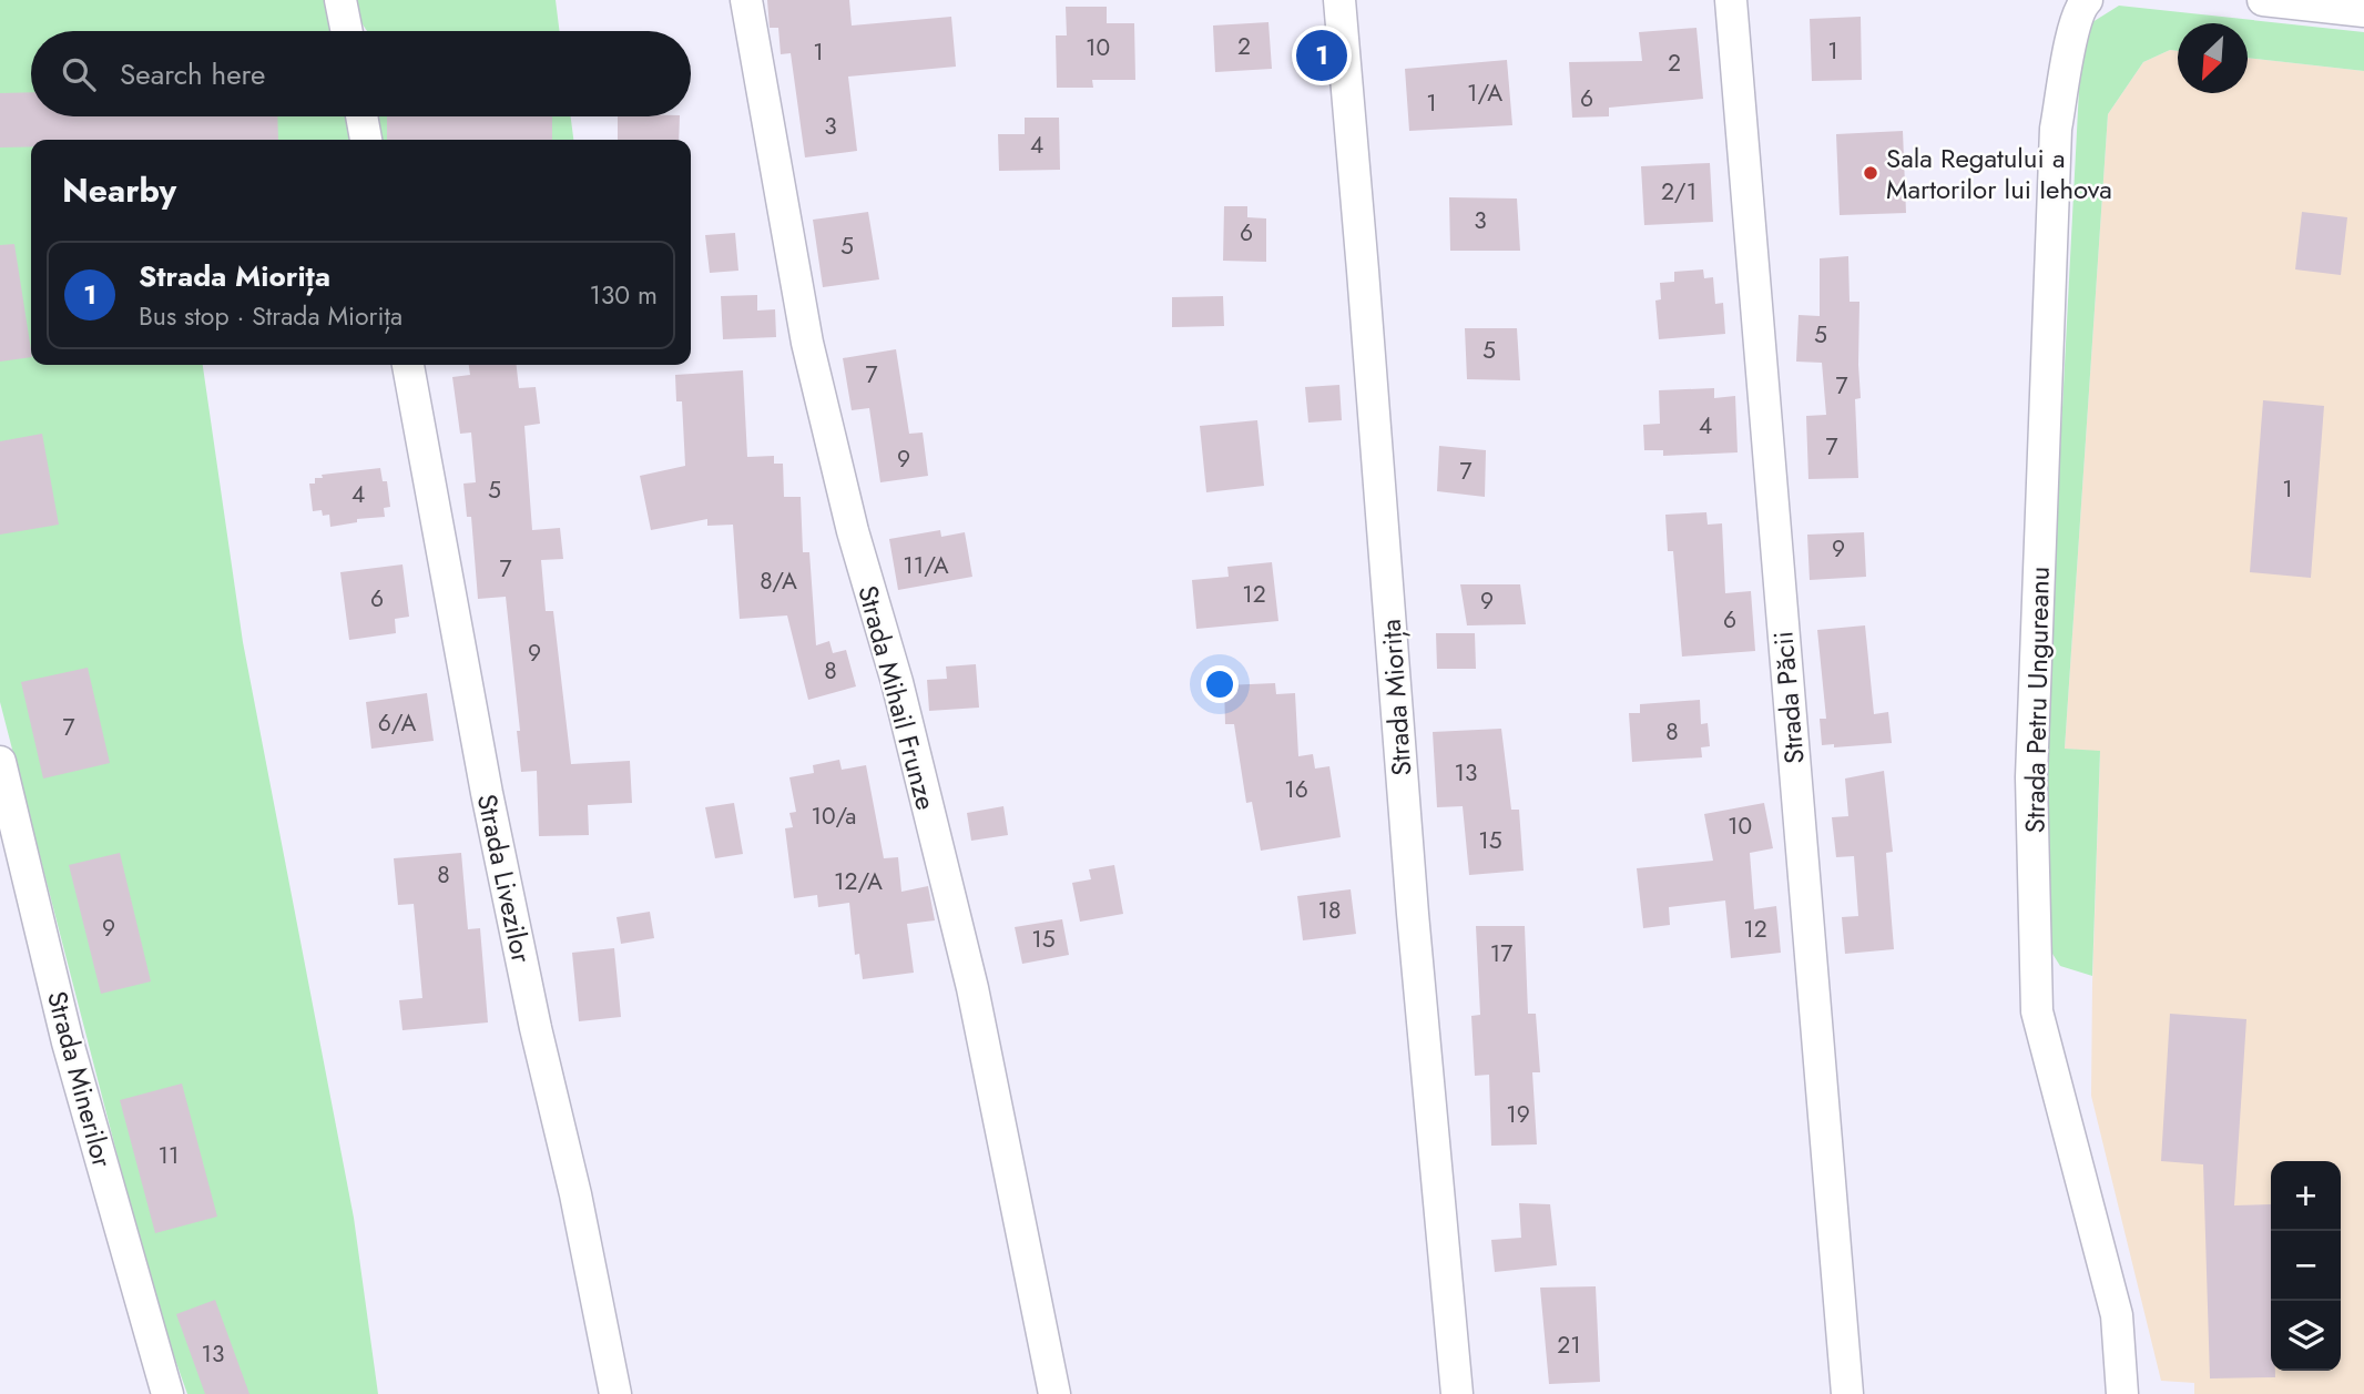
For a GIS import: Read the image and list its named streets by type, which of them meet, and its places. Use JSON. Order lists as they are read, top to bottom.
{
  "streets": {
    "street": [
      "Strada Mihail Frunze",
      "Strada Miorița",
      "Strada Păcii",
      "Strada Petru Ungureanu",
      "Strada Livezilor",
      "Strada Minerilor"
    ]
  },
  "places": ["Sala Regatului a Martorilor lui Iehova"],
  "house_numbers": [
    "2",
    "10",
    "1",
    "1",
    "2",
    "1/A",
    "6",
    "1",
    "3",
    "4",
    "2/1",
    "3",
    "6",
    "5",
    "5",
    "5",
    "7",
    "7",
    "4",
    "7",
    "9",
    "7",
    "1",
    "5",
    "4",
    "9",
    "11/А",
    "7",
    "8/A",
    "12",
    "6",
    "9",
    "6",
    "9",
    "8",
    "6/A",
    "7",
    "8",
    "13",
    "16",
    "10/a",
    "10",
    "15",
    "8",
    "12/A",
    "18",
    "9",
    "12",
    "15",
    "17",
    "19",
    "11",
    "21",
    "13"
  ],
  "north": "bottom left",
  "page": {
    "pins": "1",
    "search": "Search here",
    "heading": "Nearby",
    "list": [
      {
        "mark": "1",
        "name": "Strada Miorița",
        "note": "Bus stop · Strada Miorița",
        "value": "130 m"
      }
    ],
    "map_buttons": ["+", "−"]
  }
}
